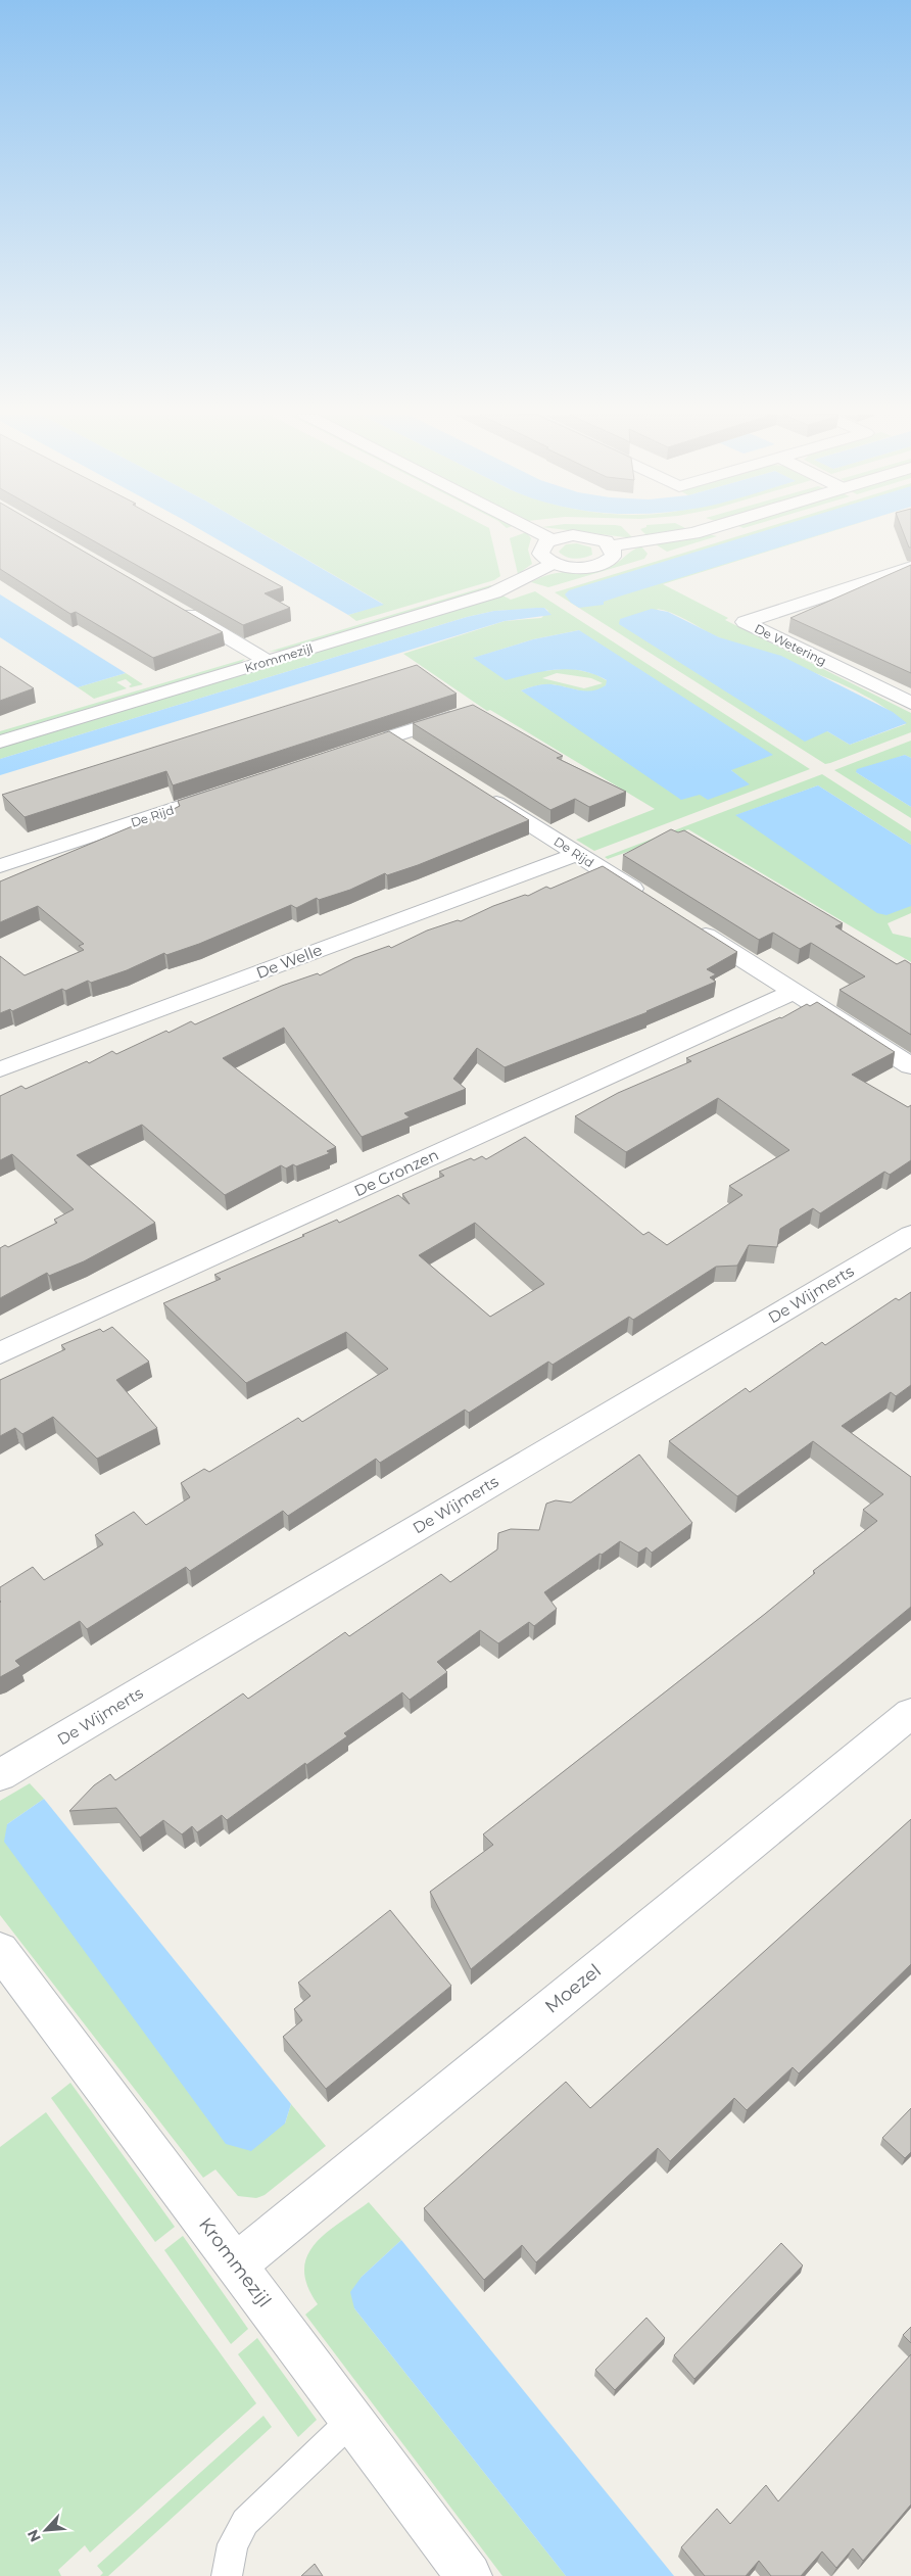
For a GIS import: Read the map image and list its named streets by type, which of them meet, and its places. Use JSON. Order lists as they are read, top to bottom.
{
  "streets": {
    "street": [
      "De Wetering",
      "Krommezijl",
      "De Rijd",
      "De Welle",
      "De Gronzen",
      "De Wijmerts",
      "Moezel"
    ]
  },
  "crossings": [
    ["Krommezijl", "Moezel"],
    ["De Rijd", "De Welle"]
  ],
  "north": "bottom left"
}
